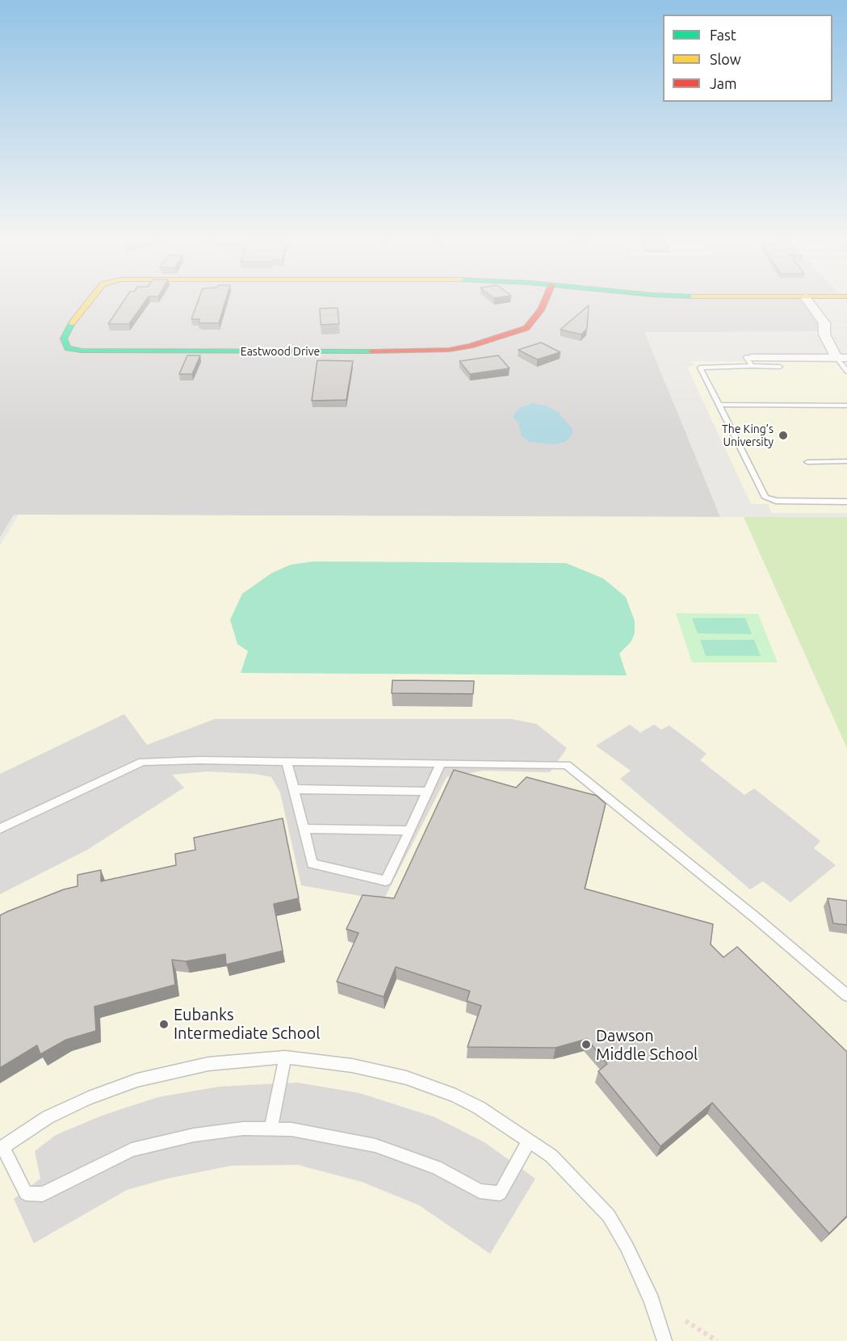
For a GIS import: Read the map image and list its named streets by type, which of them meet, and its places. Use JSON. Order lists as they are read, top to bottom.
{
  "streets": {
    "street": ["Eastwood Drive"]
  },
  "places": ["The King’s University", "Eubanks Intermediate School", "Dawson Middle School"],
  "legend": ["Fast", "Slow", "Jam"]
}
